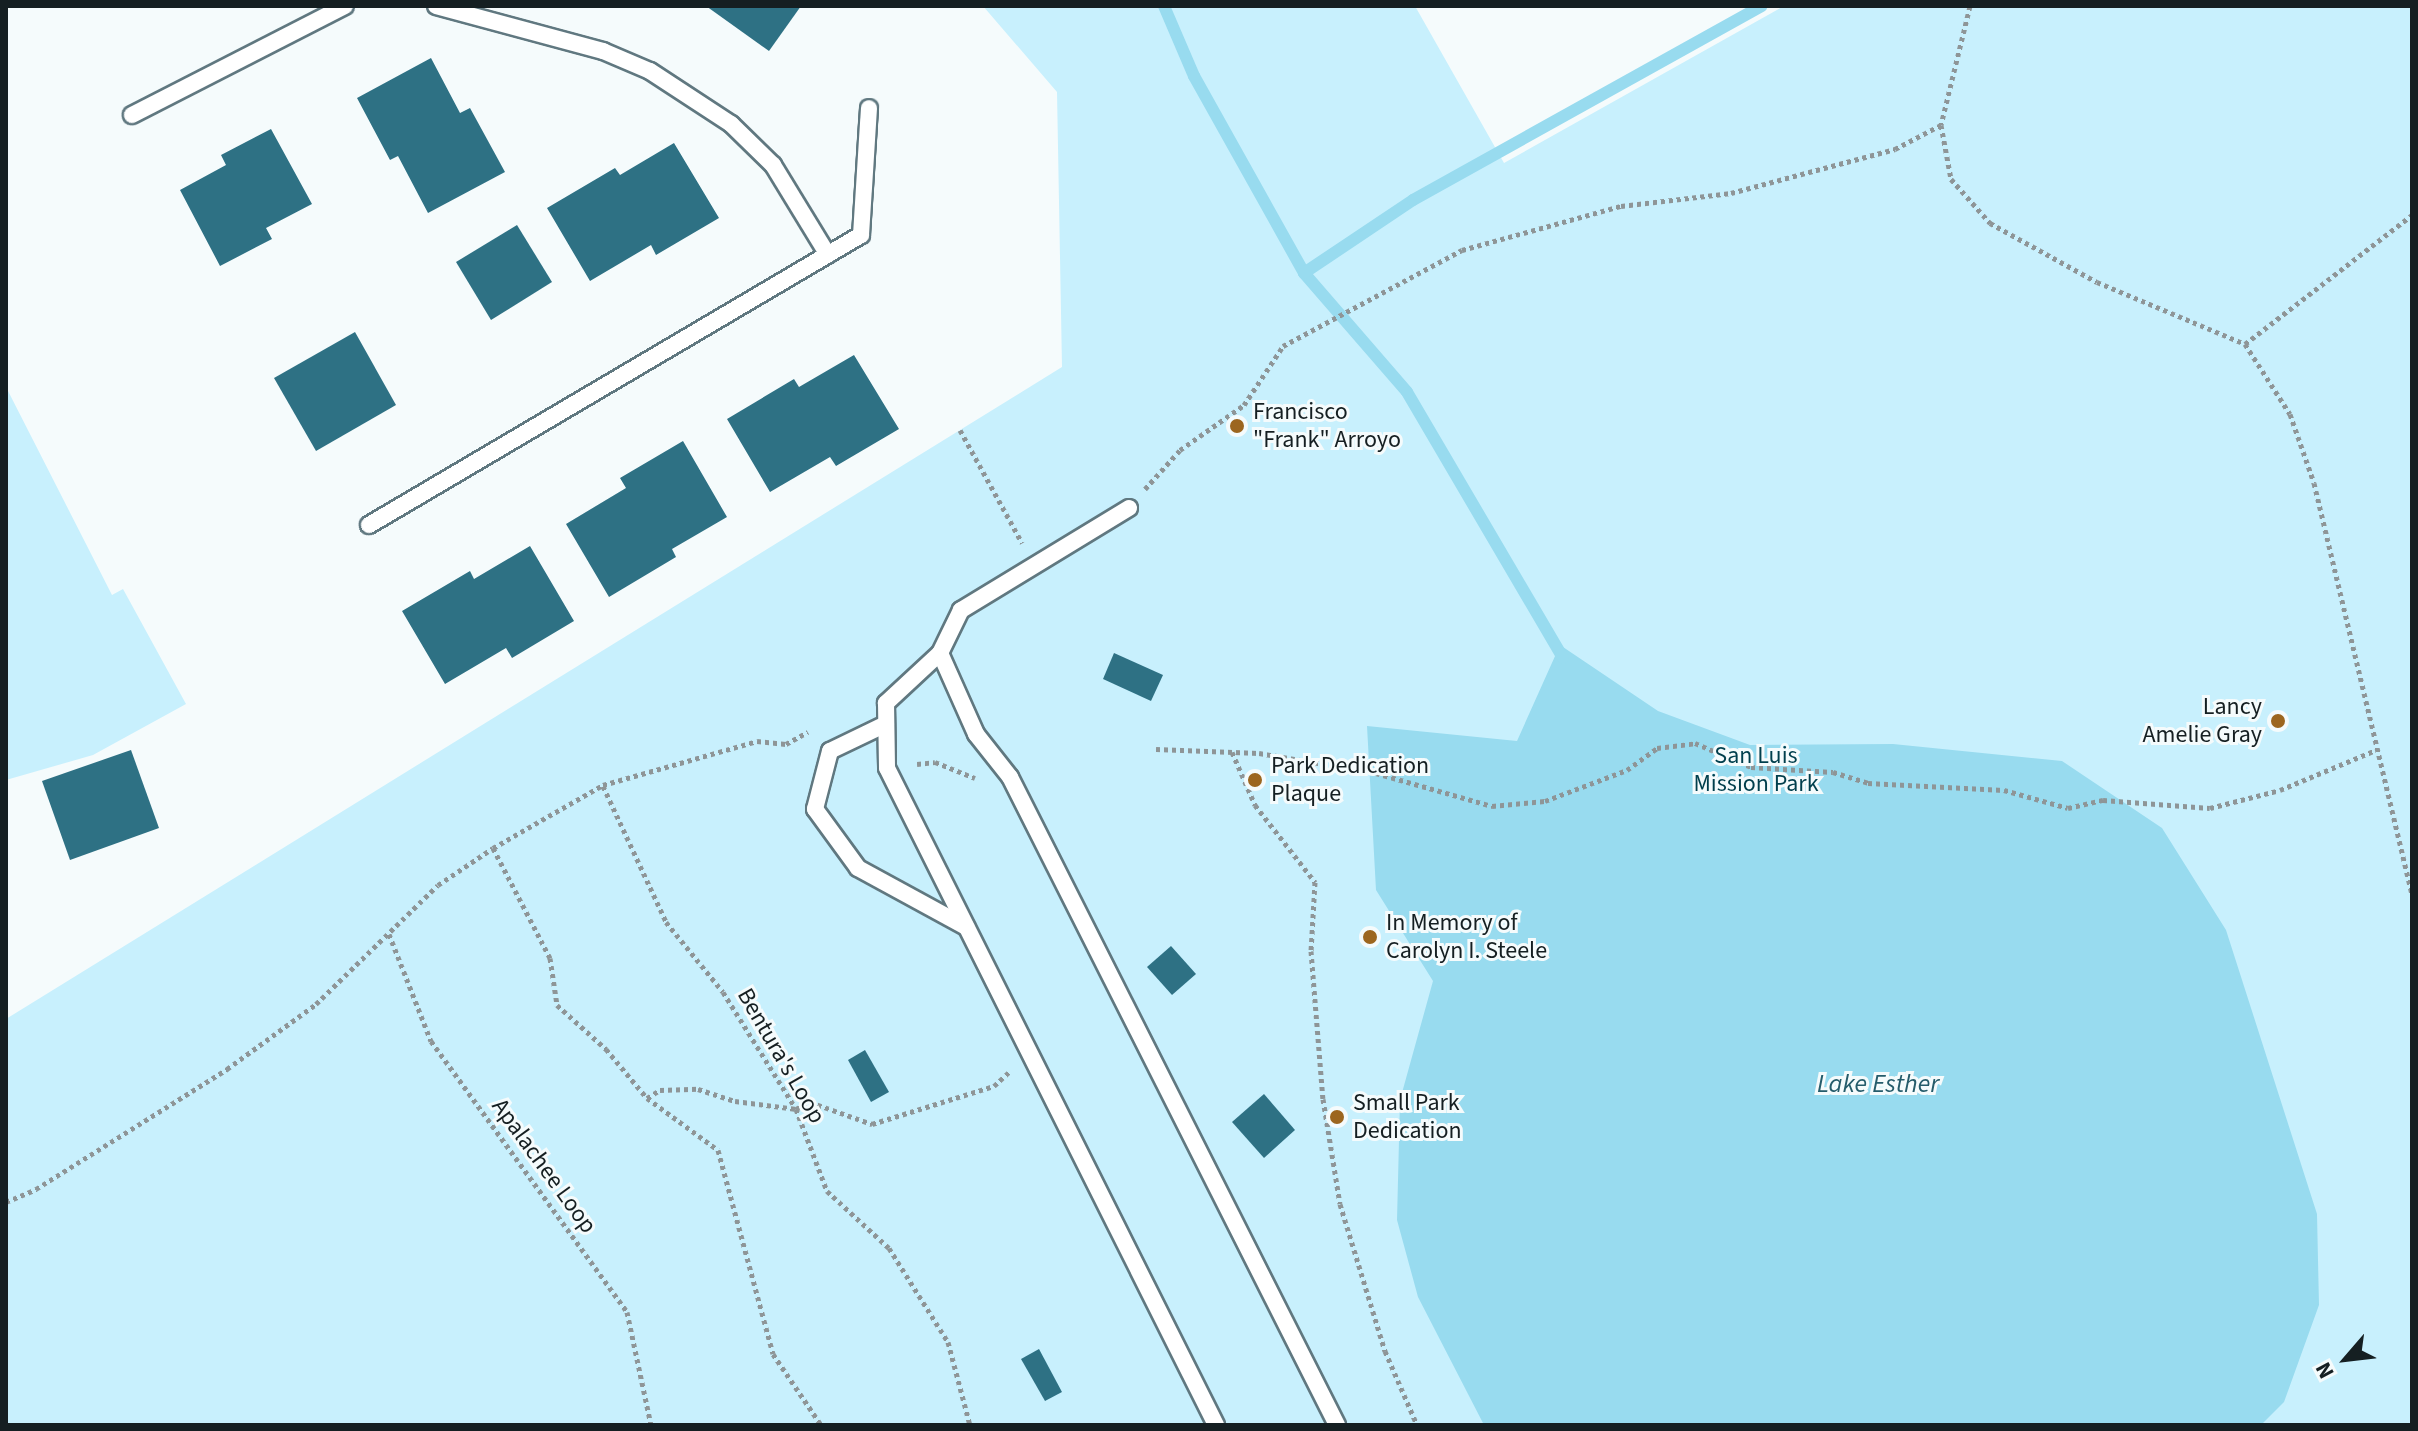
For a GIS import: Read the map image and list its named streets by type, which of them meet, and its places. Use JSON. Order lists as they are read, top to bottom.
{
  "streets": {
    "path": ["Bentura's Loop", "Apalachee Loop"]
  },
  "water": ["Lake Esther"],
  "parks": ["San Luis Mission Park"],
  "places": [
    "Francisco \"Frank\" Arroyo",
    "Lancy Amelie Gray",
    "Park Dedication Plaque",
    "In Memory of Carolyn I. Steele",
    "Small Park Dedication"
  ],
  "north": "bottom left"
}
